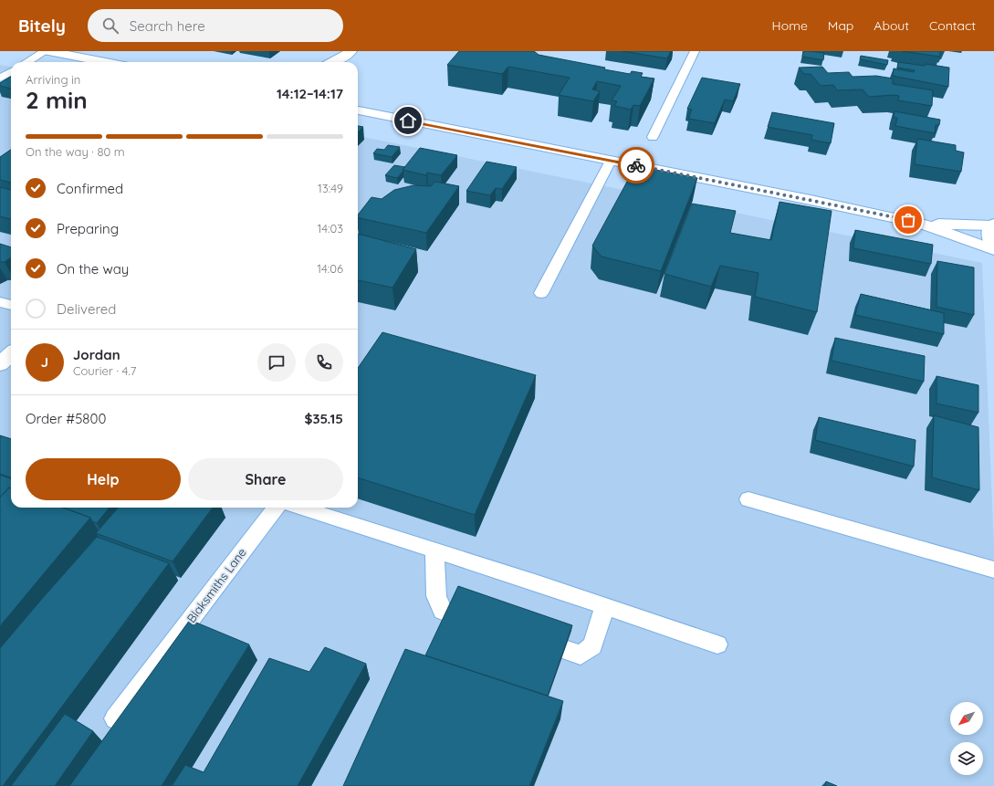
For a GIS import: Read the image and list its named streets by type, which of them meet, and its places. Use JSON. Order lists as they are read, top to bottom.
{
  "streets": {
    "lane": ["Blaksmiths Lane"]
  },
  "north": "bottom left",
  "page": {
    "header": "Bitely",
    "search": "Search here",
    "nav": [
      "Home",
      "Map",
      "About",
      "Contact"
    ],
    "heading": ["2 min", "Arriving in", "14:12–14:17"],
    "panel": [
      "Jordan",
      "Courier · 4.7",
      "Order #5800",
      "$35.15"
    ],
    "bar": "On the way · 80 m",
    "list": [
      ["Confirmed", "13:49"],
      ["Preparing", "14:03"],
      ["On the way", "14:06"],
      "Delivered"
    ],
    "round": "J",
    "buttons": ["Help", "Share"]
  }
}
